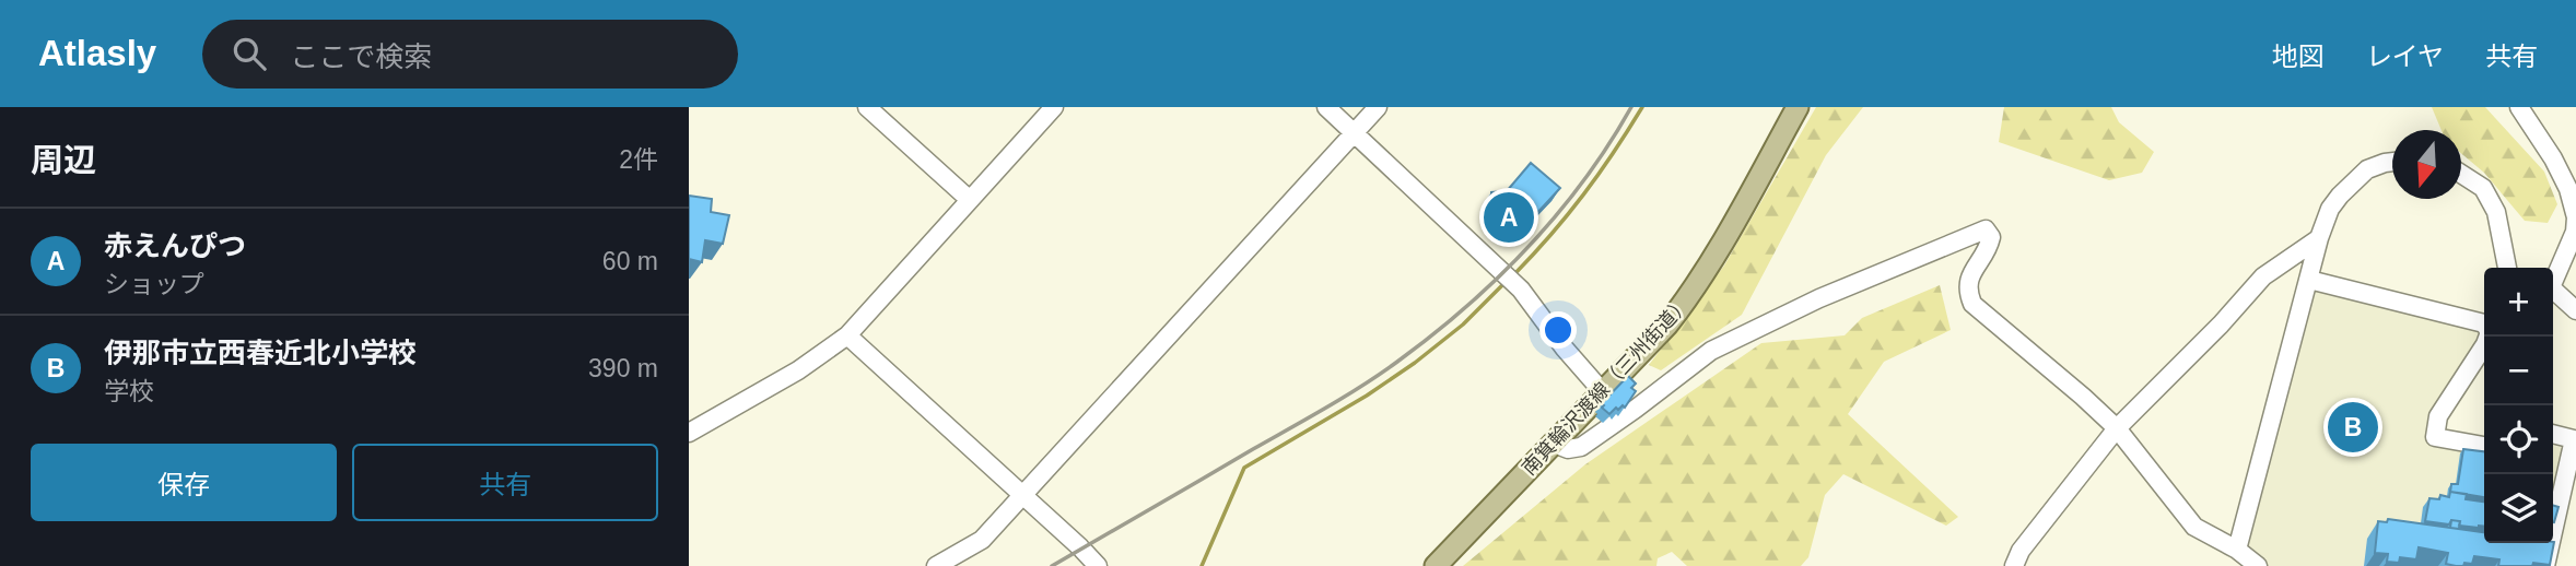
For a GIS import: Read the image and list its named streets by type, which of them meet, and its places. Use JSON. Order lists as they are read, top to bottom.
{
  "streets": {
    "main road": ["南箕輪沢渡線（三州街道）"]
  },
  "north": "bottom",
  "page": {
    "header": "Atlasly",
    "search": "ここで検索",
    "nav": ["地図", "レイヤ", "共有"],
    "heading": ["周辺", "2件"],
    "pins": ["A", "B"],
    "list": [
      {
        "mark": "A",
        "name": "赤えんぴつ",
        "note": "ショップ",
        "value": "60 m"
      },
      {
        "mark": "B",
        "name": "伊那市立西春近北小学校",
        "note": "学校",
        "value": "390 m"
      }
    ],
    "map_buttons": ["+", "−"],
    "buttons": ["保存", "共有"]
  }
}
